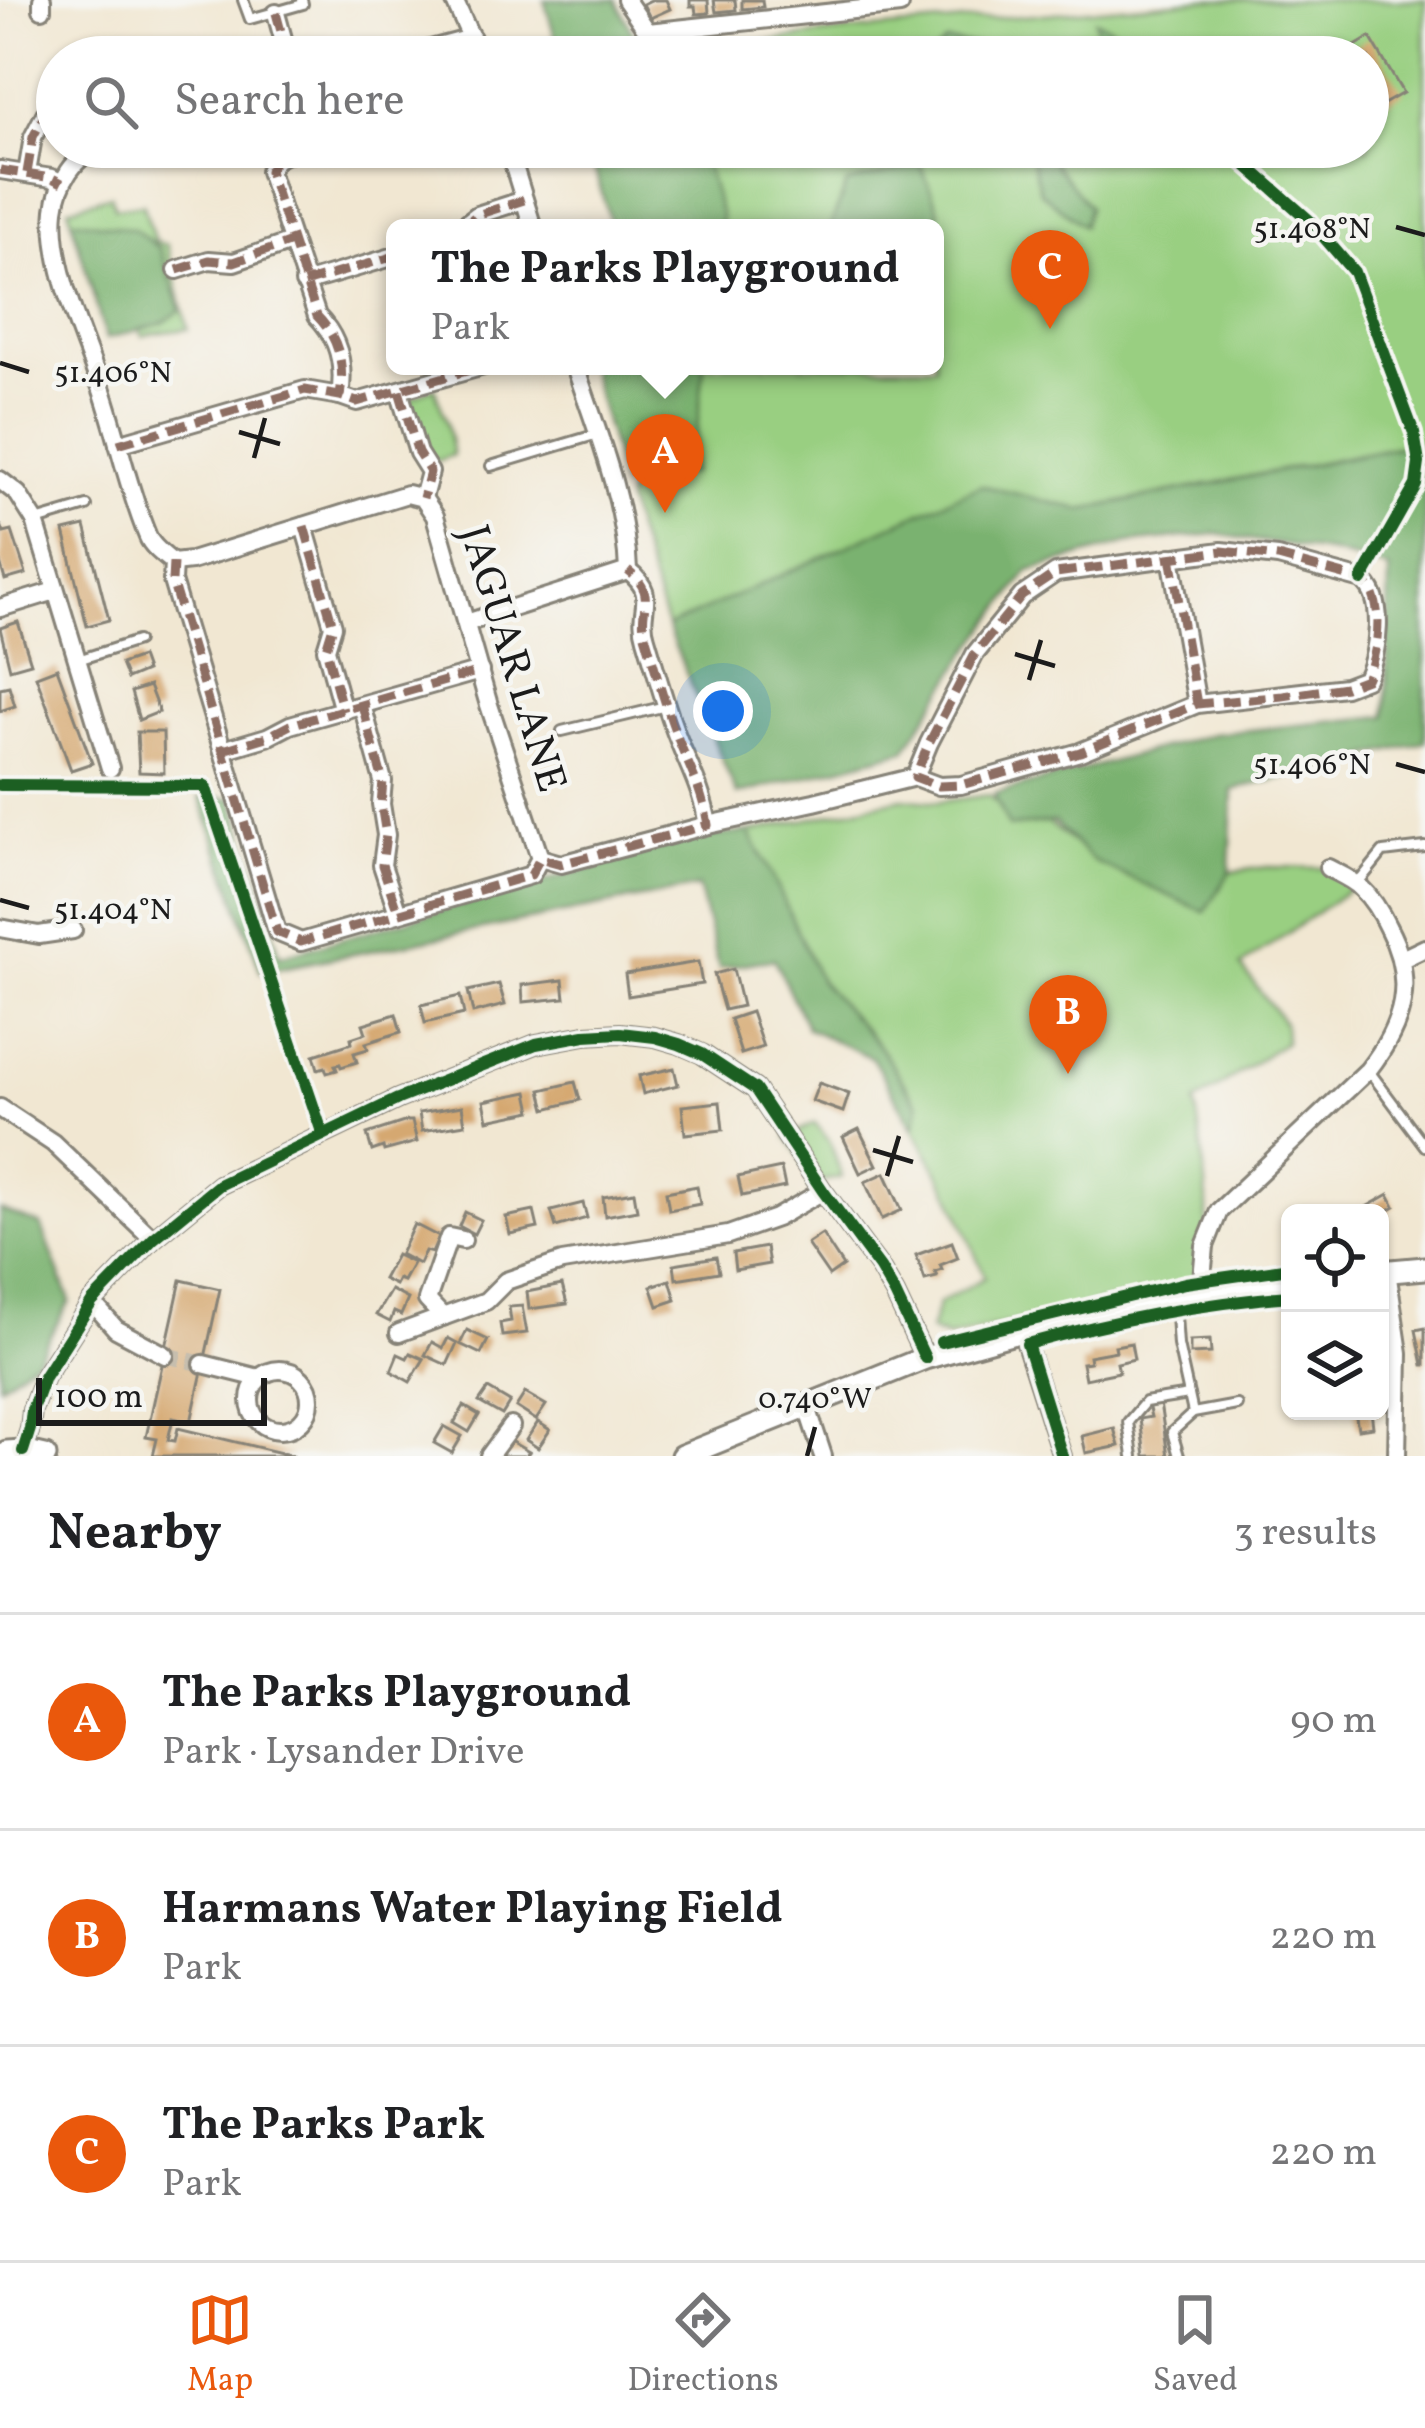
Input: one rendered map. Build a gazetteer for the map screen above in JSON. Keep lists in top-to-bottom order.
{
  "streets": {
    "street": ["JAGUAR LANE"]
  },
  "scale_bar": "100 m",
  "page": {
    "search": "Search here",
    "popup": ["The Parks Playground", "Park"],
    "pins": ["C", "A", "B"],
    "scale": "100 m",
    "heading": ["Nearby", "3 results"],
    "list": [
      {
        "mark": "A",
        "name": "The Parks Playground",
        "note": "Park · Lysander Drive",
        "value": "90 m"
      },
      {
        "mark": "B",
        "name": "Harmans Water Playing Field",
        "note": "Park",
        "value": "220 m"
      },
      {
        "mark": "C",
        "name": "The Parks Park",
        "note": "Park",
        "value": "220 m"
      }
    ],
    "nav": ["Map", "Directions", "Saved"]
  },
  "coordinates": [
    "51.408°N",
    "51.406°N",
    "51.404°N",
    "0.740°W"
  ]
}
